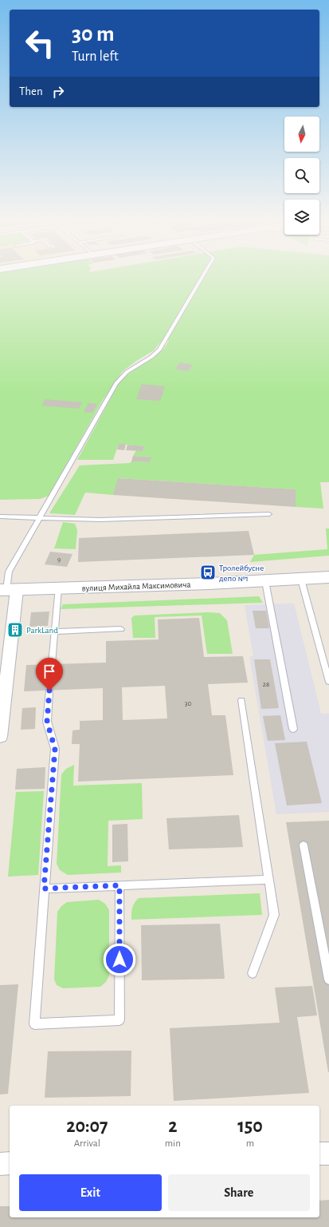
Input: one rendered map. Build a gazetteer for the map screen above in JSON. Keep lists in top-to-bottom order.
{
  "streets": {
    "street": ["вулиця Михайла Максимовича"]
  },
  "places": {
    "bus stop": ["Тролейбусне депо №1"],
    "building": ["ParkLand"]
  },
  "house_numbers": ["9", "28", "30"],
  "north": "bottom",
  "page": {
    "turn": ["30 m", "Turn left"],
    "then": "Then",
    "eta": [
      "20:07",
      "Arrival",
      "2",
      "min",
      "150",
      "m"
    ],
    "buttons": ["Exit", "Share"]
  }
}
